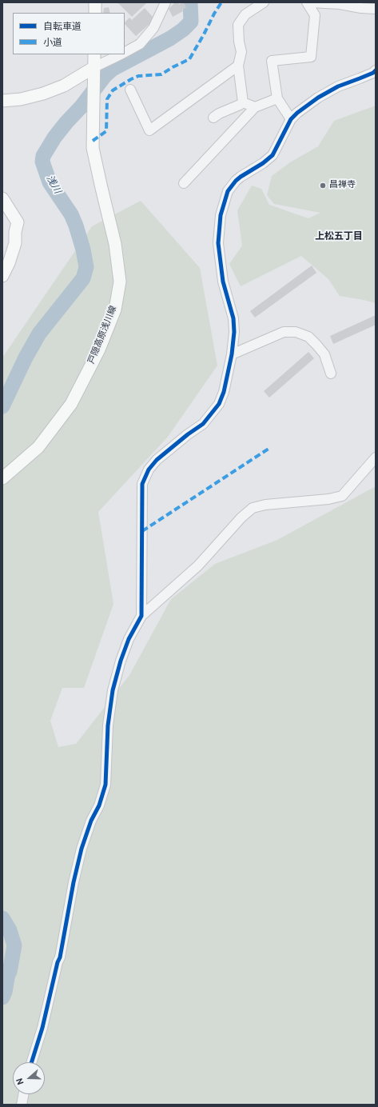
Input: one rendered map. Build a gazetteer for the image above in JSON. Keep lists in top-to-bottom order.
{
  "streets": {
    "main road": ["戸隠高原浅川線"]
  },
  "districts": ["上松五丁目"],
  "water": ["浅川"],
  "places": ["昌禅寺"],
  "legend": ["自転車道", "小道"],
  "north": "left"
}
